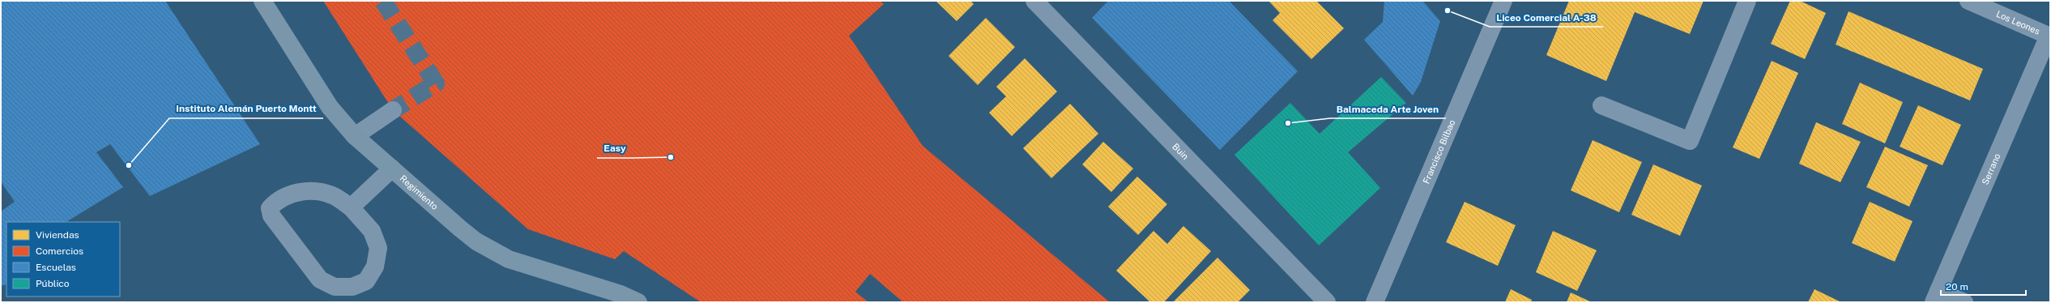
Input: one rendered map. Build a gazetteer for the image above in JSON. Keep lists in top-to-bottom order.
{
  "streets": {
    "main road": ["Regimiento"],
    "street": [
      "Los Leones",
      "Buin",
      "Francisco Bilbao",
      "Serrano"
    ]
  },
  "crossings": [
    ["Los Leones", "Serrano"]
  ],
  "places": [
    "Liceo Comercial A-38",
    "Balmaceda Arte Joven",
    "Easy",
    "Instituto Alemán Puerto Montt"
  ],
  "legend": [
    "Viviendas",
    "Comercios",
    "Escuelas",
    "Público"
  ],
  "scale_bar": "20 m"
}
